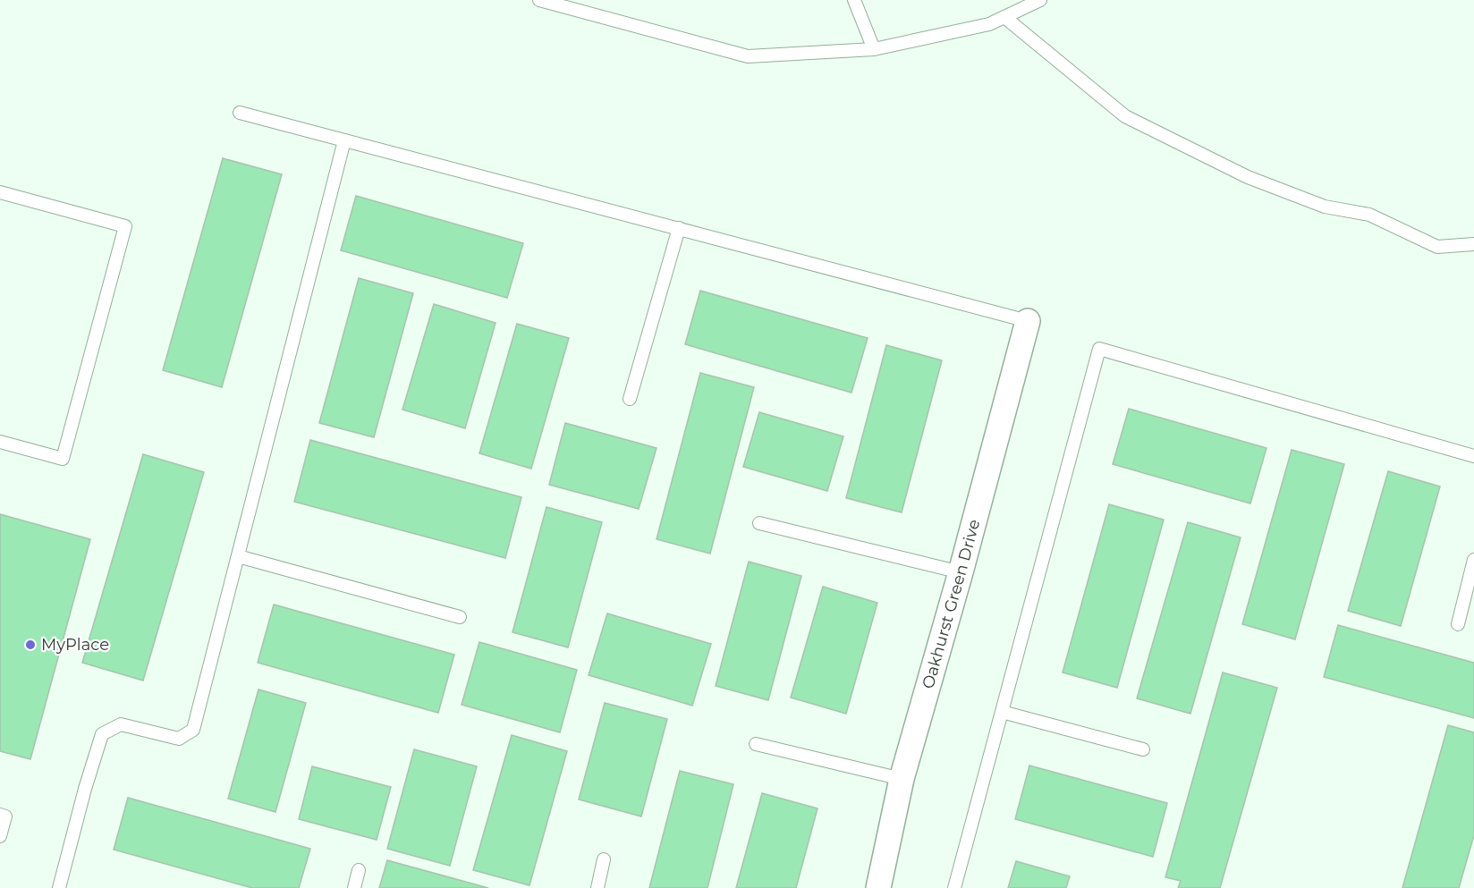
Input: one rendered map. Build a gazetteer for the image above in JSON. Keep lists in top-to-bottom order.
{
  "streets": {
    "street": ["Oakhurst Green Drive"]
  },
  "places": ["MyPlace"]
}
